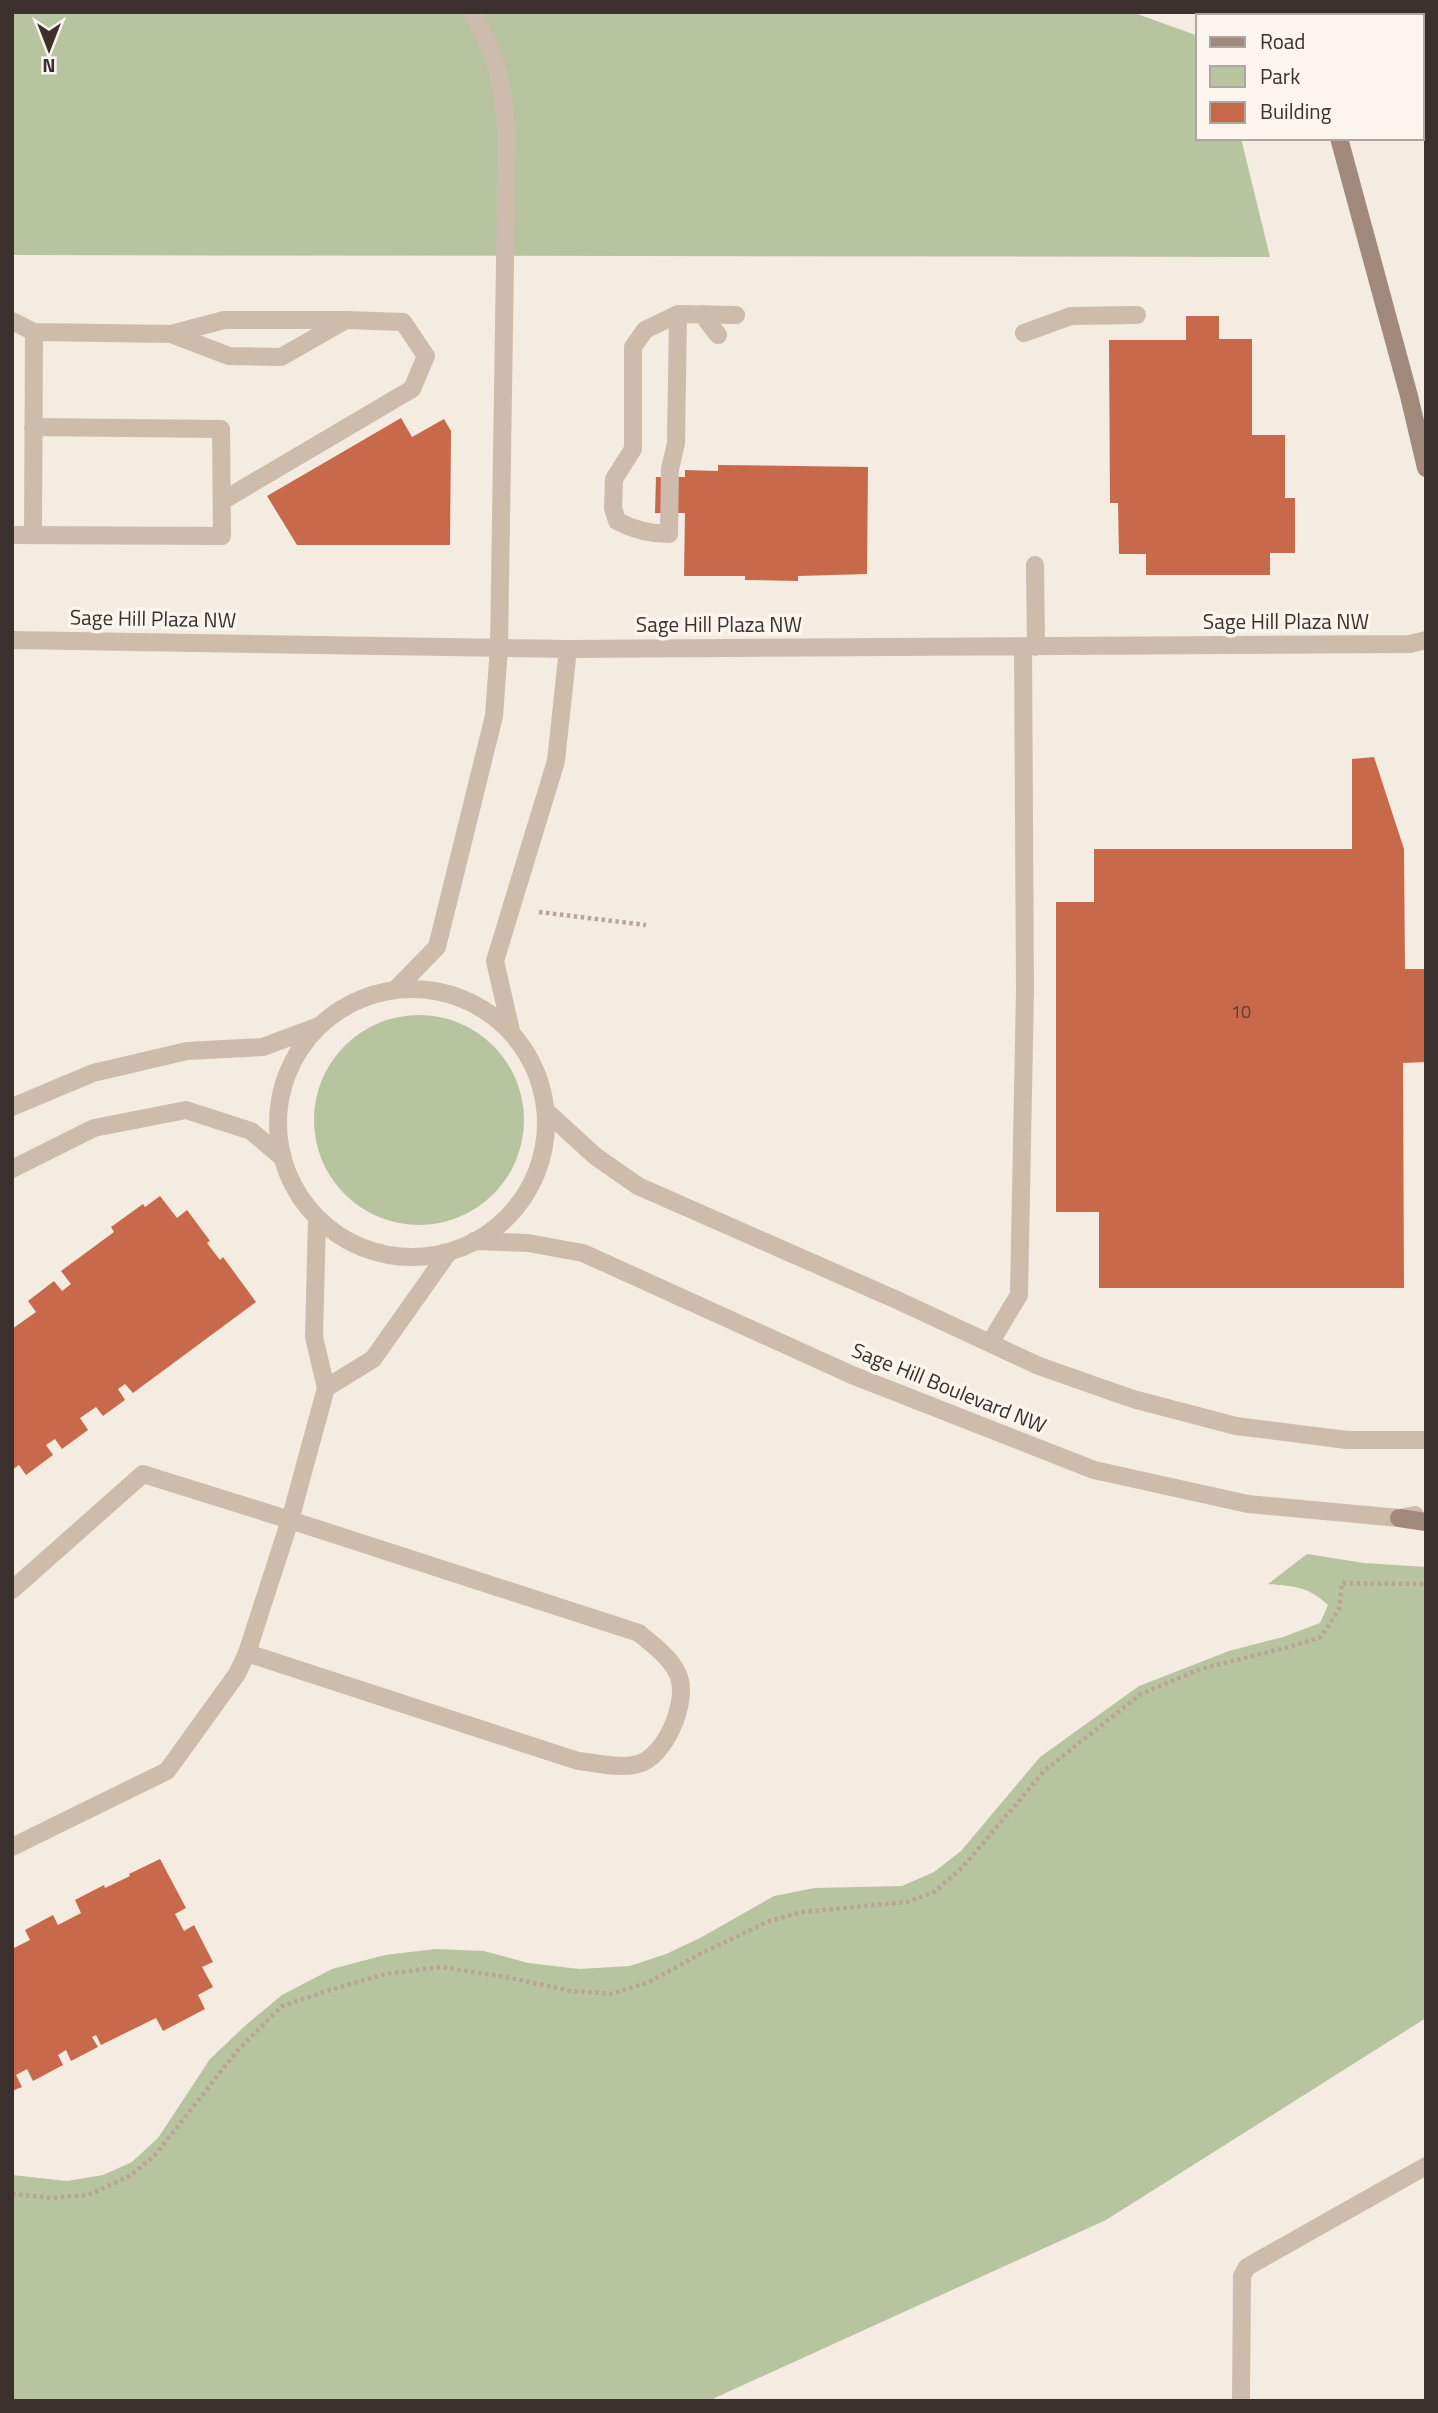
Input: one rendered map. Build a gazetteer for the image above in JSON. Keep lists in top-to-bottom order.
{
  "streets": {
    "street": ["Sage Hill Plaza NW", "Sage Hill Boulevard NW"]
  },
  "house_numbers": ["10"],
  "legend": ["Road", "Park", "Building"],
  "north": "bottom"
}
